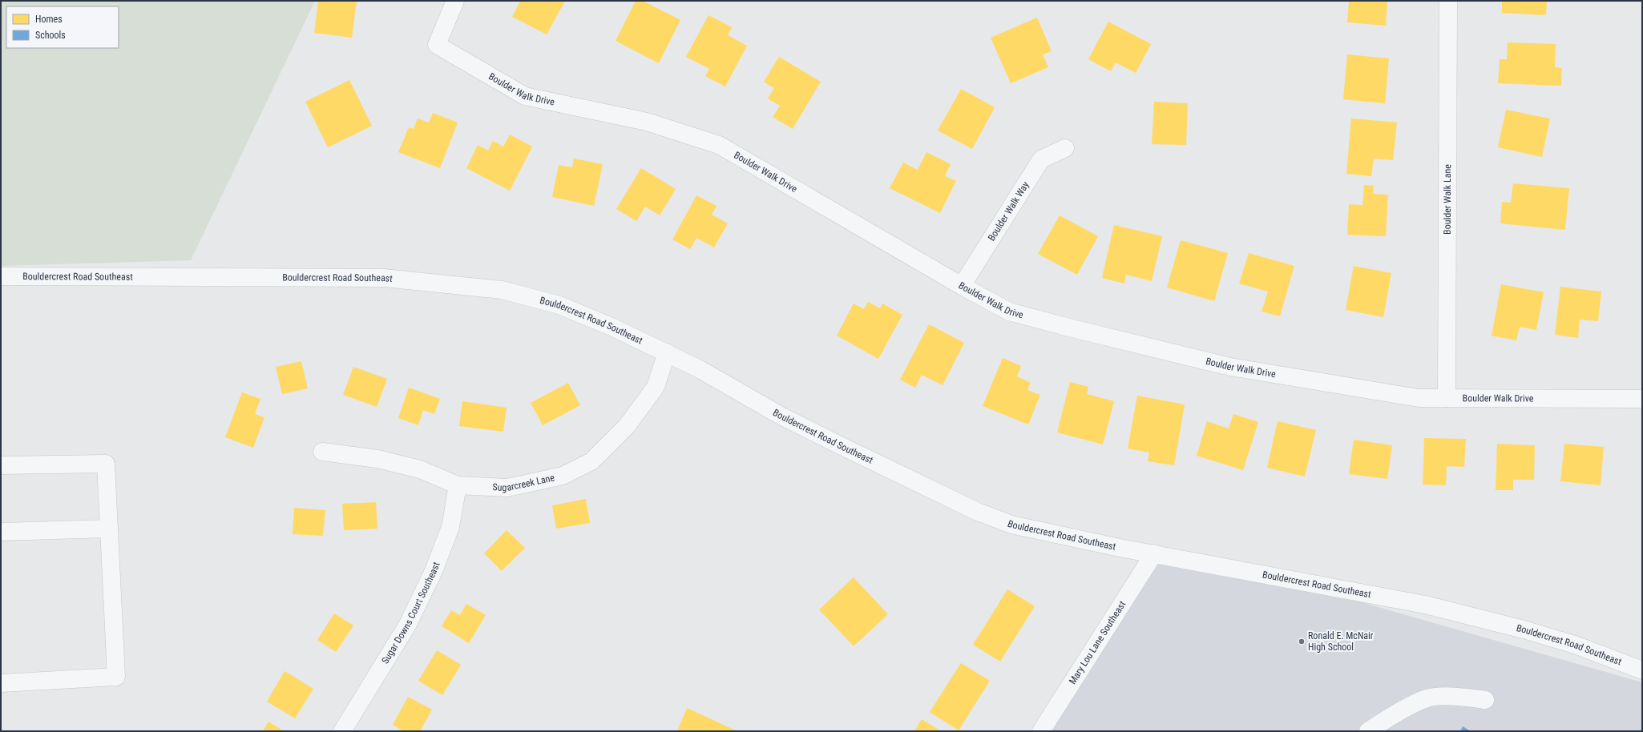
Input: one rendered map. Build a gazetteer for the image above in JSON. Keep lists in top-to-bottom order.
{
  "streets": {
    "street": [
      "Boulder Walk Drive",
      "Boulder Walk Lane",
      "Boulder Walk Way",
      "Bouldercrest Road Southeast",
      "Sugarcreek Lane",
      "Sugar Downs Court Southeast",
      "Mary Lou Lane Southeast"
    ]
  },
  "crossings": [
    ["Boulder Walk Drive", "Boulder Walk Lane"],
    ["Boulder Walk Drive", "Boulder Walk Way"],
    ["Bouldercrest Road Southeast", "Sugarcreek Lane"],
    ["Bouldercrest Road Southeast", "Mary Lou Lane Southeast"],
    ["Sugarcreek Lane", "Sugar Downs Court Southeast"]
  ],
  "places": ["Ronald E. McNair High School"],
  "legend": ["Homes", "Schools"]
}
